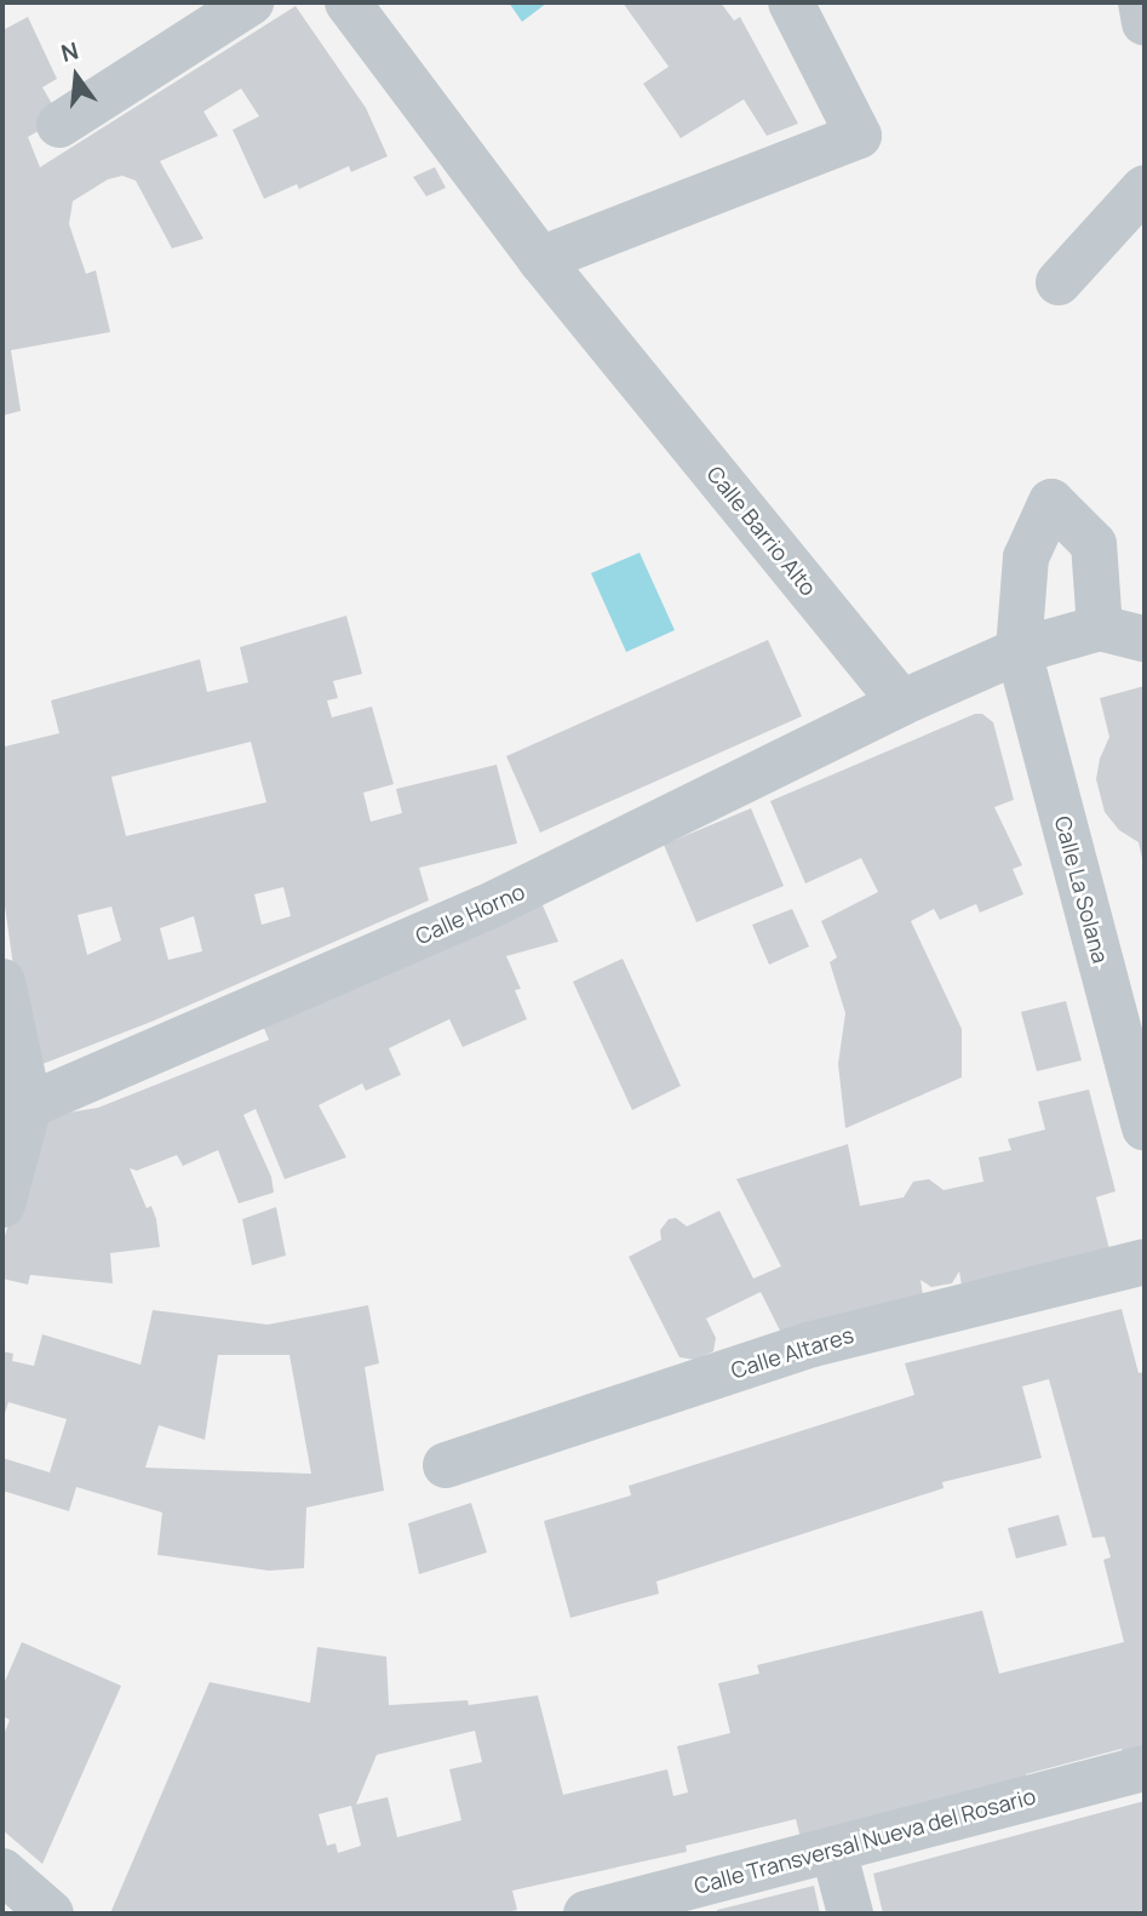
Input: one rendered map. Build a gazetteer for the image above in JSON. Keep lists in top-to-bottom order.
{
  "streets": {
    "street": [
      "Calle Barrio Alto",
      "Calle La Solana",
      "Calle Horno",
      "Calle Altares",
      "Calle Transversal Nueva del Rosario"
    ]
  },
  "crossings": [
    ["Calle Barrio Alto", "Calle Horno"]
  ],
  "north": "top"
}
